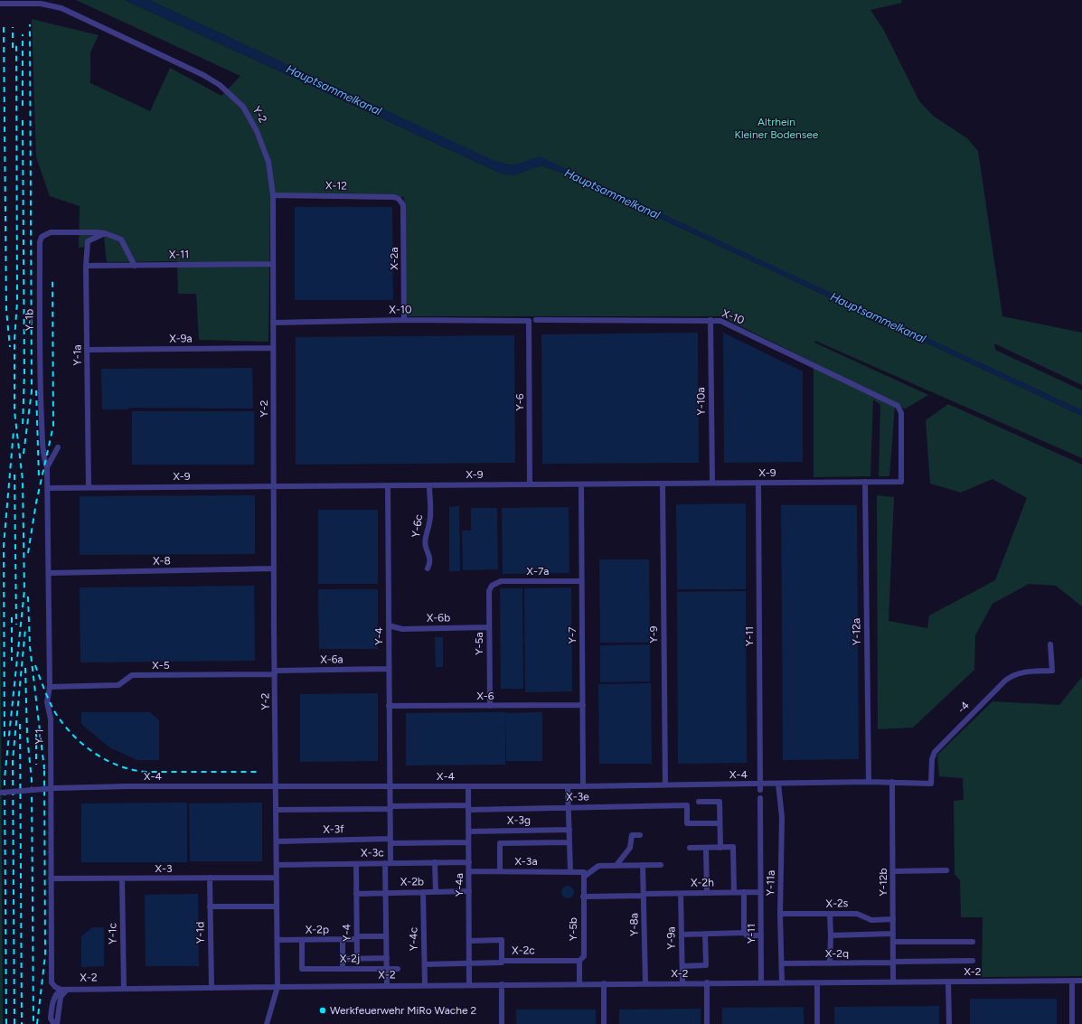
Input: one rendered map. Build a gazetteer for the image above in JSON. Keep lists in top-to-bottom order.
{
  "streets": {
    "street": [
      "Y-2",
      "X-12",
      "X-11",
      "X-2a",
      "X-10",
      "Y-1b",
      "X-9a",
      "Y-1a",
      "Y-10a",
      "Y-6",
      "X-9",
      "Y-6c",
      "X-8",
      "X-7a",
      "X-6b",
      "Y-12a",
      "Y-9",
      "Y-7",
      "Y-4",
      "Y-11",
      "Y-5a",
      "X-6a",
      "X-5",
      "X-6",
      "-4",
      "Y-1",
      "X-4",
      "X-3e",
      "X-3g",
      "X-3f",
      "X-3c",
      "X-3a",
      "X-3",
      "X-2b",
      "Y-12b",
      "X-2h",
      "Y-11a",
      "Y-4a",
      "X-2s",
      "Y-8a",
      "Y-5b",
      "X-2p",
      "Y-1d",
      "Y-1c",
      "Y-9a",
      "Y-4c",
      "X-2c",
      "X-2q",
      "X-2j",
      "X-2"
    ]
  },
  "crossings": [
    ["Y-2", "X-12"],
    ["Y-2", "X-11"],
    ["Y-2", "X-10"],
    ["Y-2", "X-9a"],
    ["Y-2", "X-9"],
    ["Y-2", "X-8"],
    ["Y-2", "X-6a"],
    ["Y-2", "X-5"],
    ["Y-2", "X-4"],
    ["Y-2", "X-3e"],
    ["Y-2", "X-3f"],
    ["Y-2", "X-3c"],
    ["Y-2", "X-3"],
    ["Y-2", "X-2p"],
    ["Y-2", "X-2"],
    ["X-12", "X-2a"],
    ["X-11", "Y-1b"],
    ["X-11", "Y-1a"],
    ["X-2a", "X-10"],
    ["X-10", "Y-10a"],
    ["X-10", "Y-6"],
    ["X-10", "X-9"],
    ["Y-1b", "Y-1a"],
    ["Y-1b", "X-9"],
    ["Y-1b", "Y-1"],
    ["X-9a", "Y-1a"],
    ["Y-1a", "X-9"],
    ["Y-10a", "X-9"],
    ["Y-6", "X-9"],
    ["X-9", "Y-6c"],
    ["X-9", "Y-12a"],
    ["X-9", "Y-9"],
    ["X-9", "Y-7"],
    ["X-9", "Y-4"],
    ["X-9", "Y-11"],
    ["X-9", "Y-1"],
    ["X-8", "Y-1"],
    ["X-7a", "Y-7"],
    ["X-7a", "Y-5a"],
    ["X-6b", "Y-4"],
    ["X-6b", "Y-5a"],
    ["Y-12a", "X-4"],
    ["Y-9", "X-4"],
    ["Y-7", "X-6"],
    ["Y-7", "X-4"],
    ["Y-4", "X-6a"],
    ["Y-4", "X-6"],
    ["Y-4", "X-4"],
    ["Y-4", "X-3c"],
    ["Y-4", "X-2b"],
    ["Y-4", "X-2p"],
    ["Y-11", "X-4"],
    ["Y-11", "X-2h"],
    ["Y-11", "X-2"],
    ["Y-5a", "X-6"],
    ["X-6a", "X-5"],
    ["X-5", "Y-1"],
    ["-4", "X-4"],
    ["-4", "Y-12b"],
    ["Y-1", "X-3"],
    ["Y-1", "X-2"],
    ["X-4", "Y-12b"],
    ["X-4", "Y-11a"],
    ["X-4", "Y-4a"],
    ["X-3e", "Y-4a"],
    ["X-3g", "Y-4a"],
    ["X-3f", "Y-4a"],
    ["X-3c", "Y-4a"],
    ["X-3a", "Y-4a"],
    ["X-3a", "Y-5b"],
    ["X-3", "Y-1d"],
    ["X-3", "Y-1c"],
    ["X-2b", "Y-4a"],
    ["X-2b", "Y-4c"],
    ["Y-12b", "X-2s"],
    ["Y-12b", "X-2q"],
    ["Y-12b", "X-2"],
    ["X-2h", "Y-8a"],
    ["X-2h", "Y-5b"],
    ["X-2h", "Y-9a"],
    ["Y-11a", "X-2s"],
    ["Y-11a", "X-2q"],
    ["Y-11a", "X-2"],
    ["Y-4a", "X-2c"],
    ["Y-4a", "X-2"],
    ["Y-8a", "X-2"],
    ["Y-5b", "X-2c"],
    ["Y-5b", "X-2"],
    ["X-2p", "X-2j"],
    ["Y-1d", "X-2"],
    ["Y-1c", "X-2"],
    ["Y-9a", "X-2"],
    ["Y-4c", "X-2"]
  ],
  "water": ["Hauptsammelkanal"],
  "parks": ["Altrhein Kleiner Bodensee"],
  "places": ["Werkfeuerwehr MiRo Wache 2"]
}
